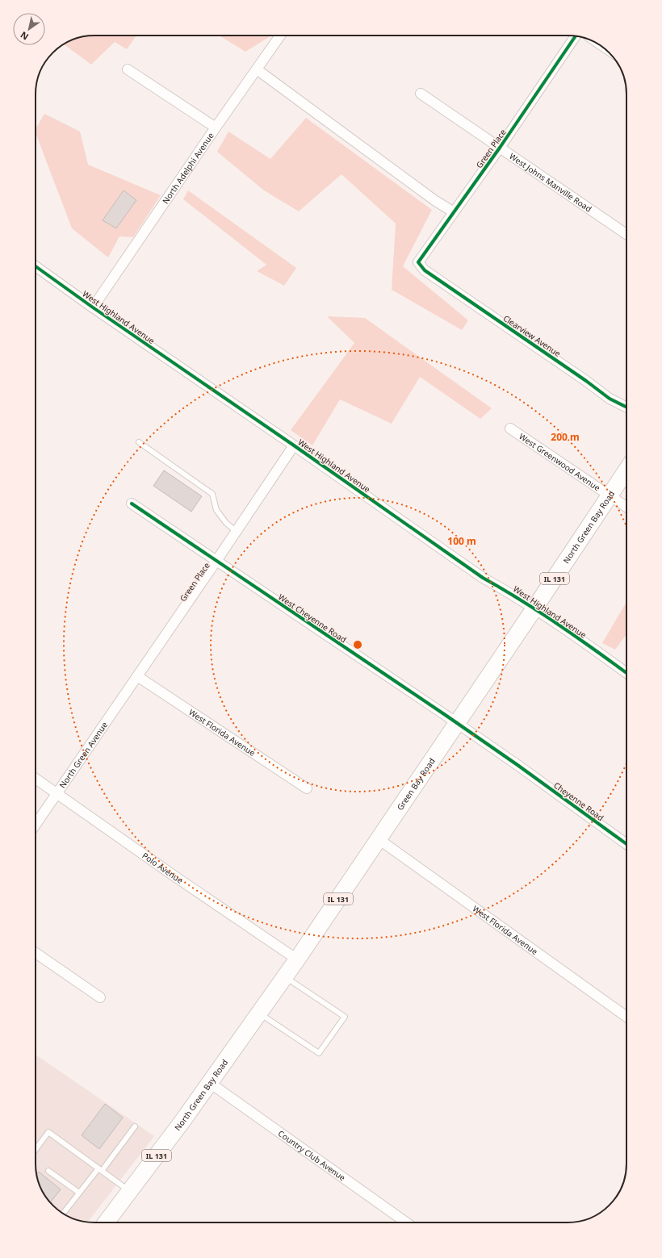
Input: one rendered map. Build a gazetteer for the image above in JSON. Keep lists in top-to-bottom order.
{
  "streets": {
    "main road": ["North Green Bay Road", "IL 131", "Green Bay Road"],
    "street": [
      "Green Place",
      "North Adelphi Avenue",
      "West Johns Manville Road",
      "West Highland Avenue",
      "Clearview Avenue",
      "West Greenwood Avenue",
      "West Cheyenne Road",
      "West Florida Avenue",
      "North Green Avenue",
      "Cheyenne Road",
      "Polo Avenue",
      "Country Club Avenue"
    ]
  },
  "crossings": [
    ["Green Place", "West Johns Manville Road"],
    ["Green Place", "West Highland Avenue"],
    ["Green Place", "Clearview Avenue"],
    ["Green Place", "West Cheyenne Road"],
    ["Green Place", "West Florida Avenue"],
    ["Green Place", "North Green Avenue"],
    ["North Adelphi Avenue", "West Highland Avenue"],
    ["West Highland Avenue", "North Green Bay Road"],
    ["West Highland Avenue", "Green Bay Road"],
    ["West Greenwood Avenue", "North Green Bay Road"],
    ["North Green Bay Road", "Green Bay Road"],
    ["North Green Bay Road", "Polo Avenue"],
    ["North Green Bay Road", "Country Club Avenue"],
    ["West Cheyenne Road", "Green Bay Road"],
    ["West Cheyenne Road", "Cheyenne Road"],
    ["West Florida Avenue", "North Green Avenue"],
    ["West Florida Avenue", "Green Bay Road"],
    ["North Green Avenue", "Polo Avenue"],
    ["Green Bay Road", "Polo Avenue"]
  ],
  "north": "bottom left",
  "rings": ["200 m", "100 m"]
}
